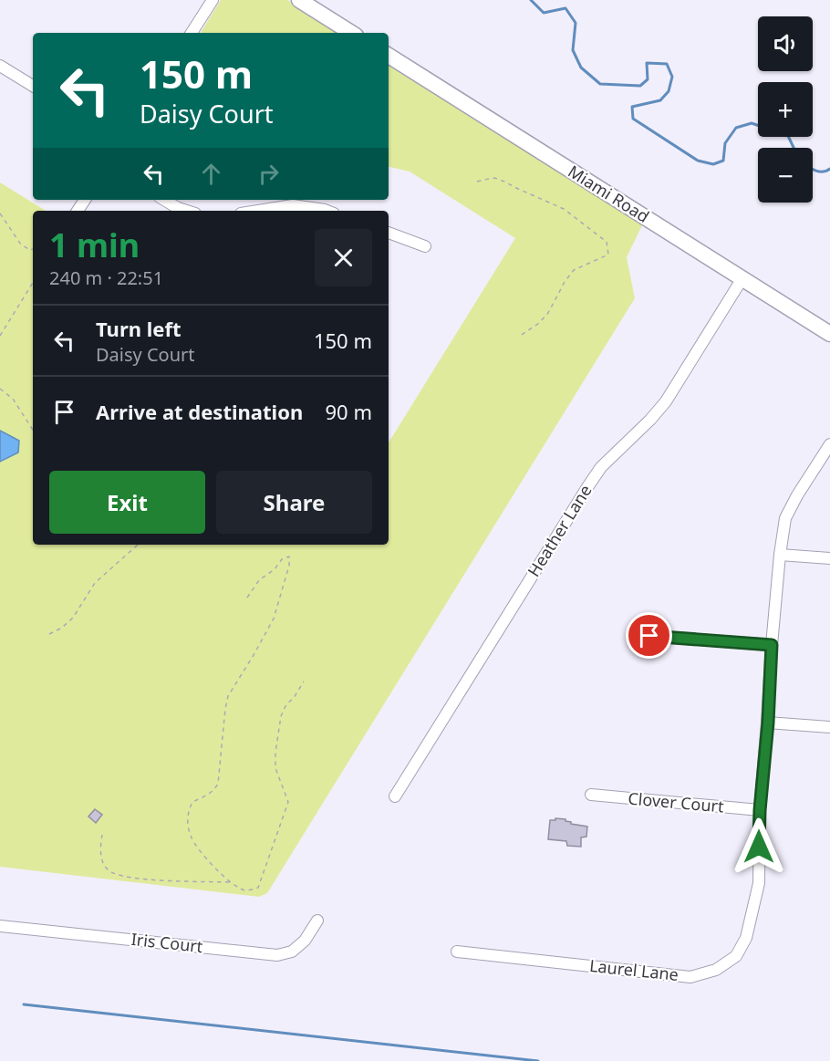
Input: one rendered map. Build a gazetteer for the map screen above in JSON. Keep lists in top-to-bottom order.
{
  "streets": {
    "street": [
      "Miami Road",
      "Heather Lane",
      "Clover Court",
      "Iris Court",
      "Laurel Lane"
    ]
  },
  "crossings": [
    ["Miami Road", "Heather Lane"],
    ["Clover Court", "Laurel Lane"]
  ],
  "page": {
    "map_buttons": ["+", "−"],
    "turn": ["150 m", "Daisy Court"],
    "heading": ["1 min", "240 m · 22:51"],
    "list": [
      {
        "name": "Turn left",
        "note": "Daisy Court",
        "value": "150 m"
      },
      {
        "name": "Arrive at destination",
        "value": "90 m"
      }
    ],
    "buttons": ["Exit", "Share"]
  }
}
